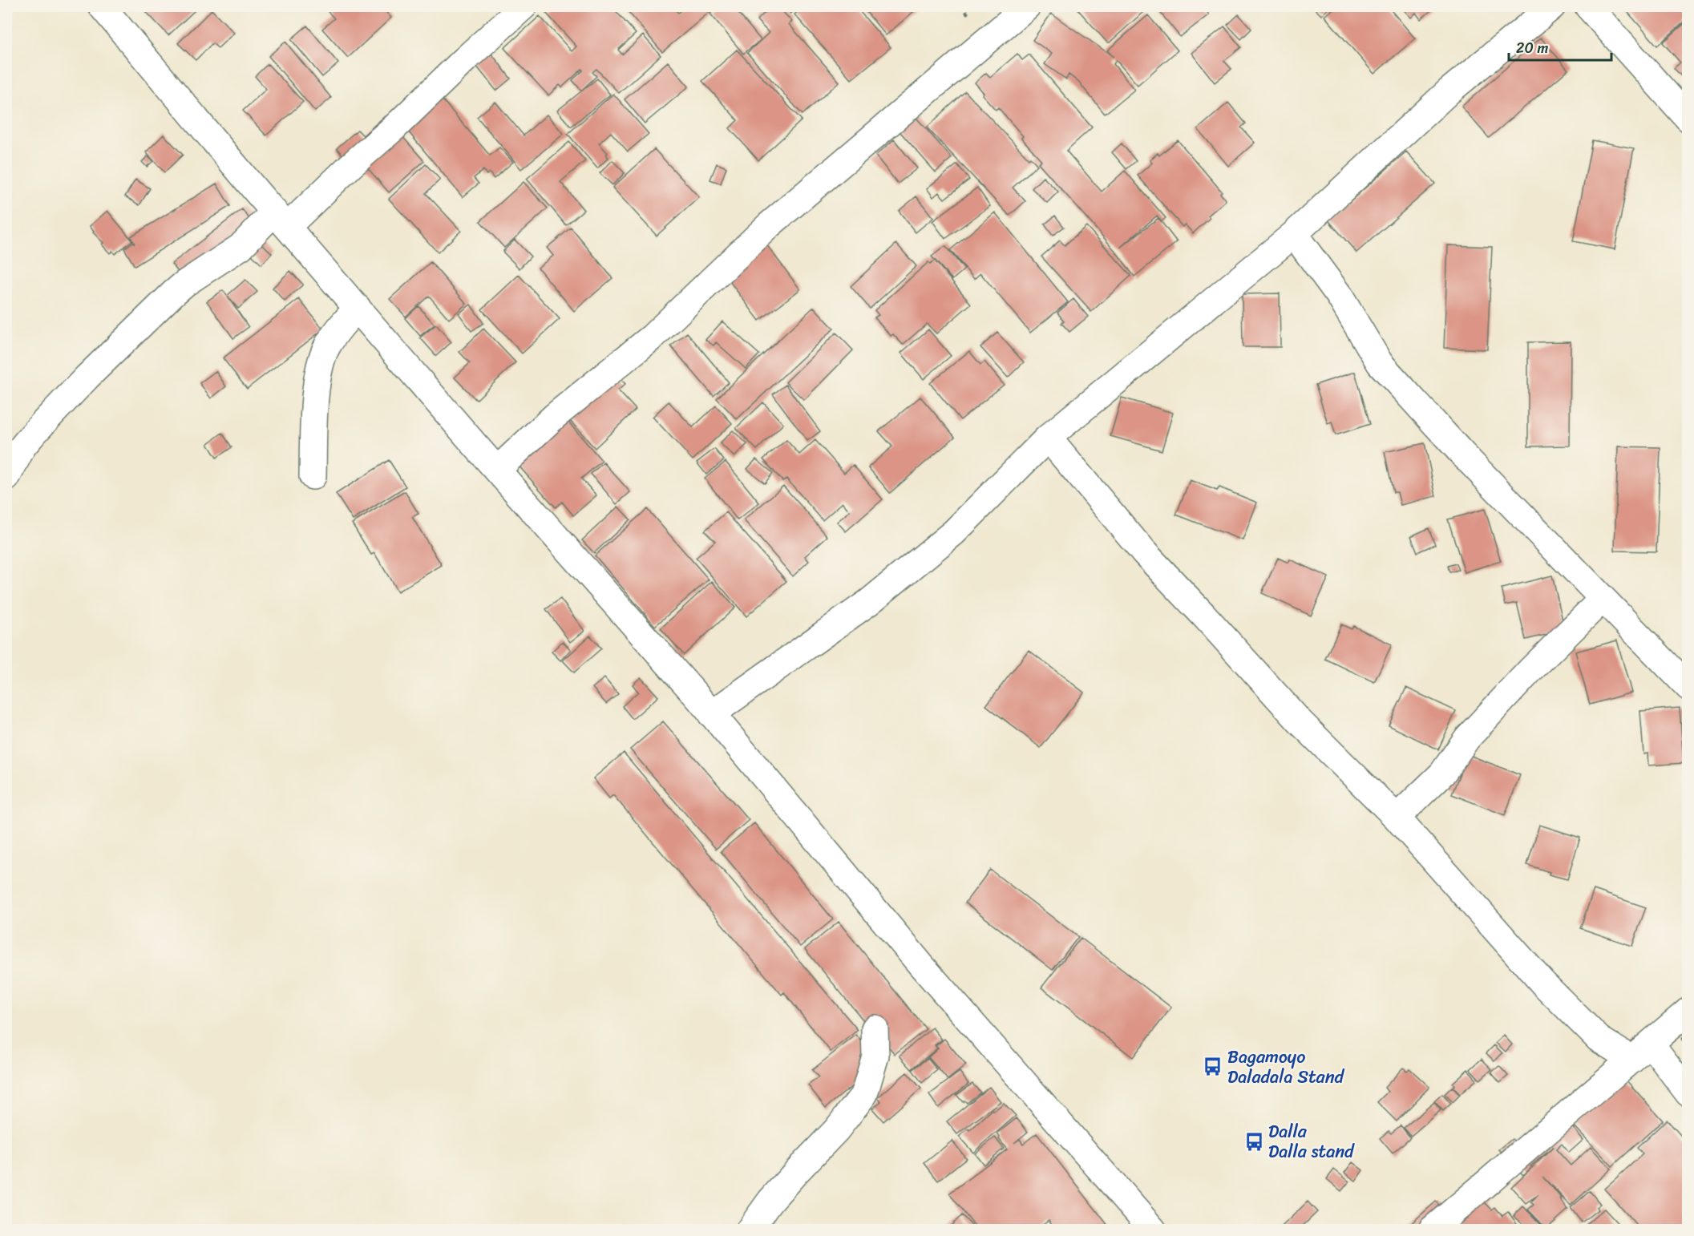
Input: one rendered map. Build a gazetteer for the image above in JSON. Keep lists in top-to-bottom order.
{
  "places": {
    "bus stop": ["Bagamoyo Daladala Stand", "Dalla Dalla stand"]
  },
  "scale_bar": "20 m"
}
